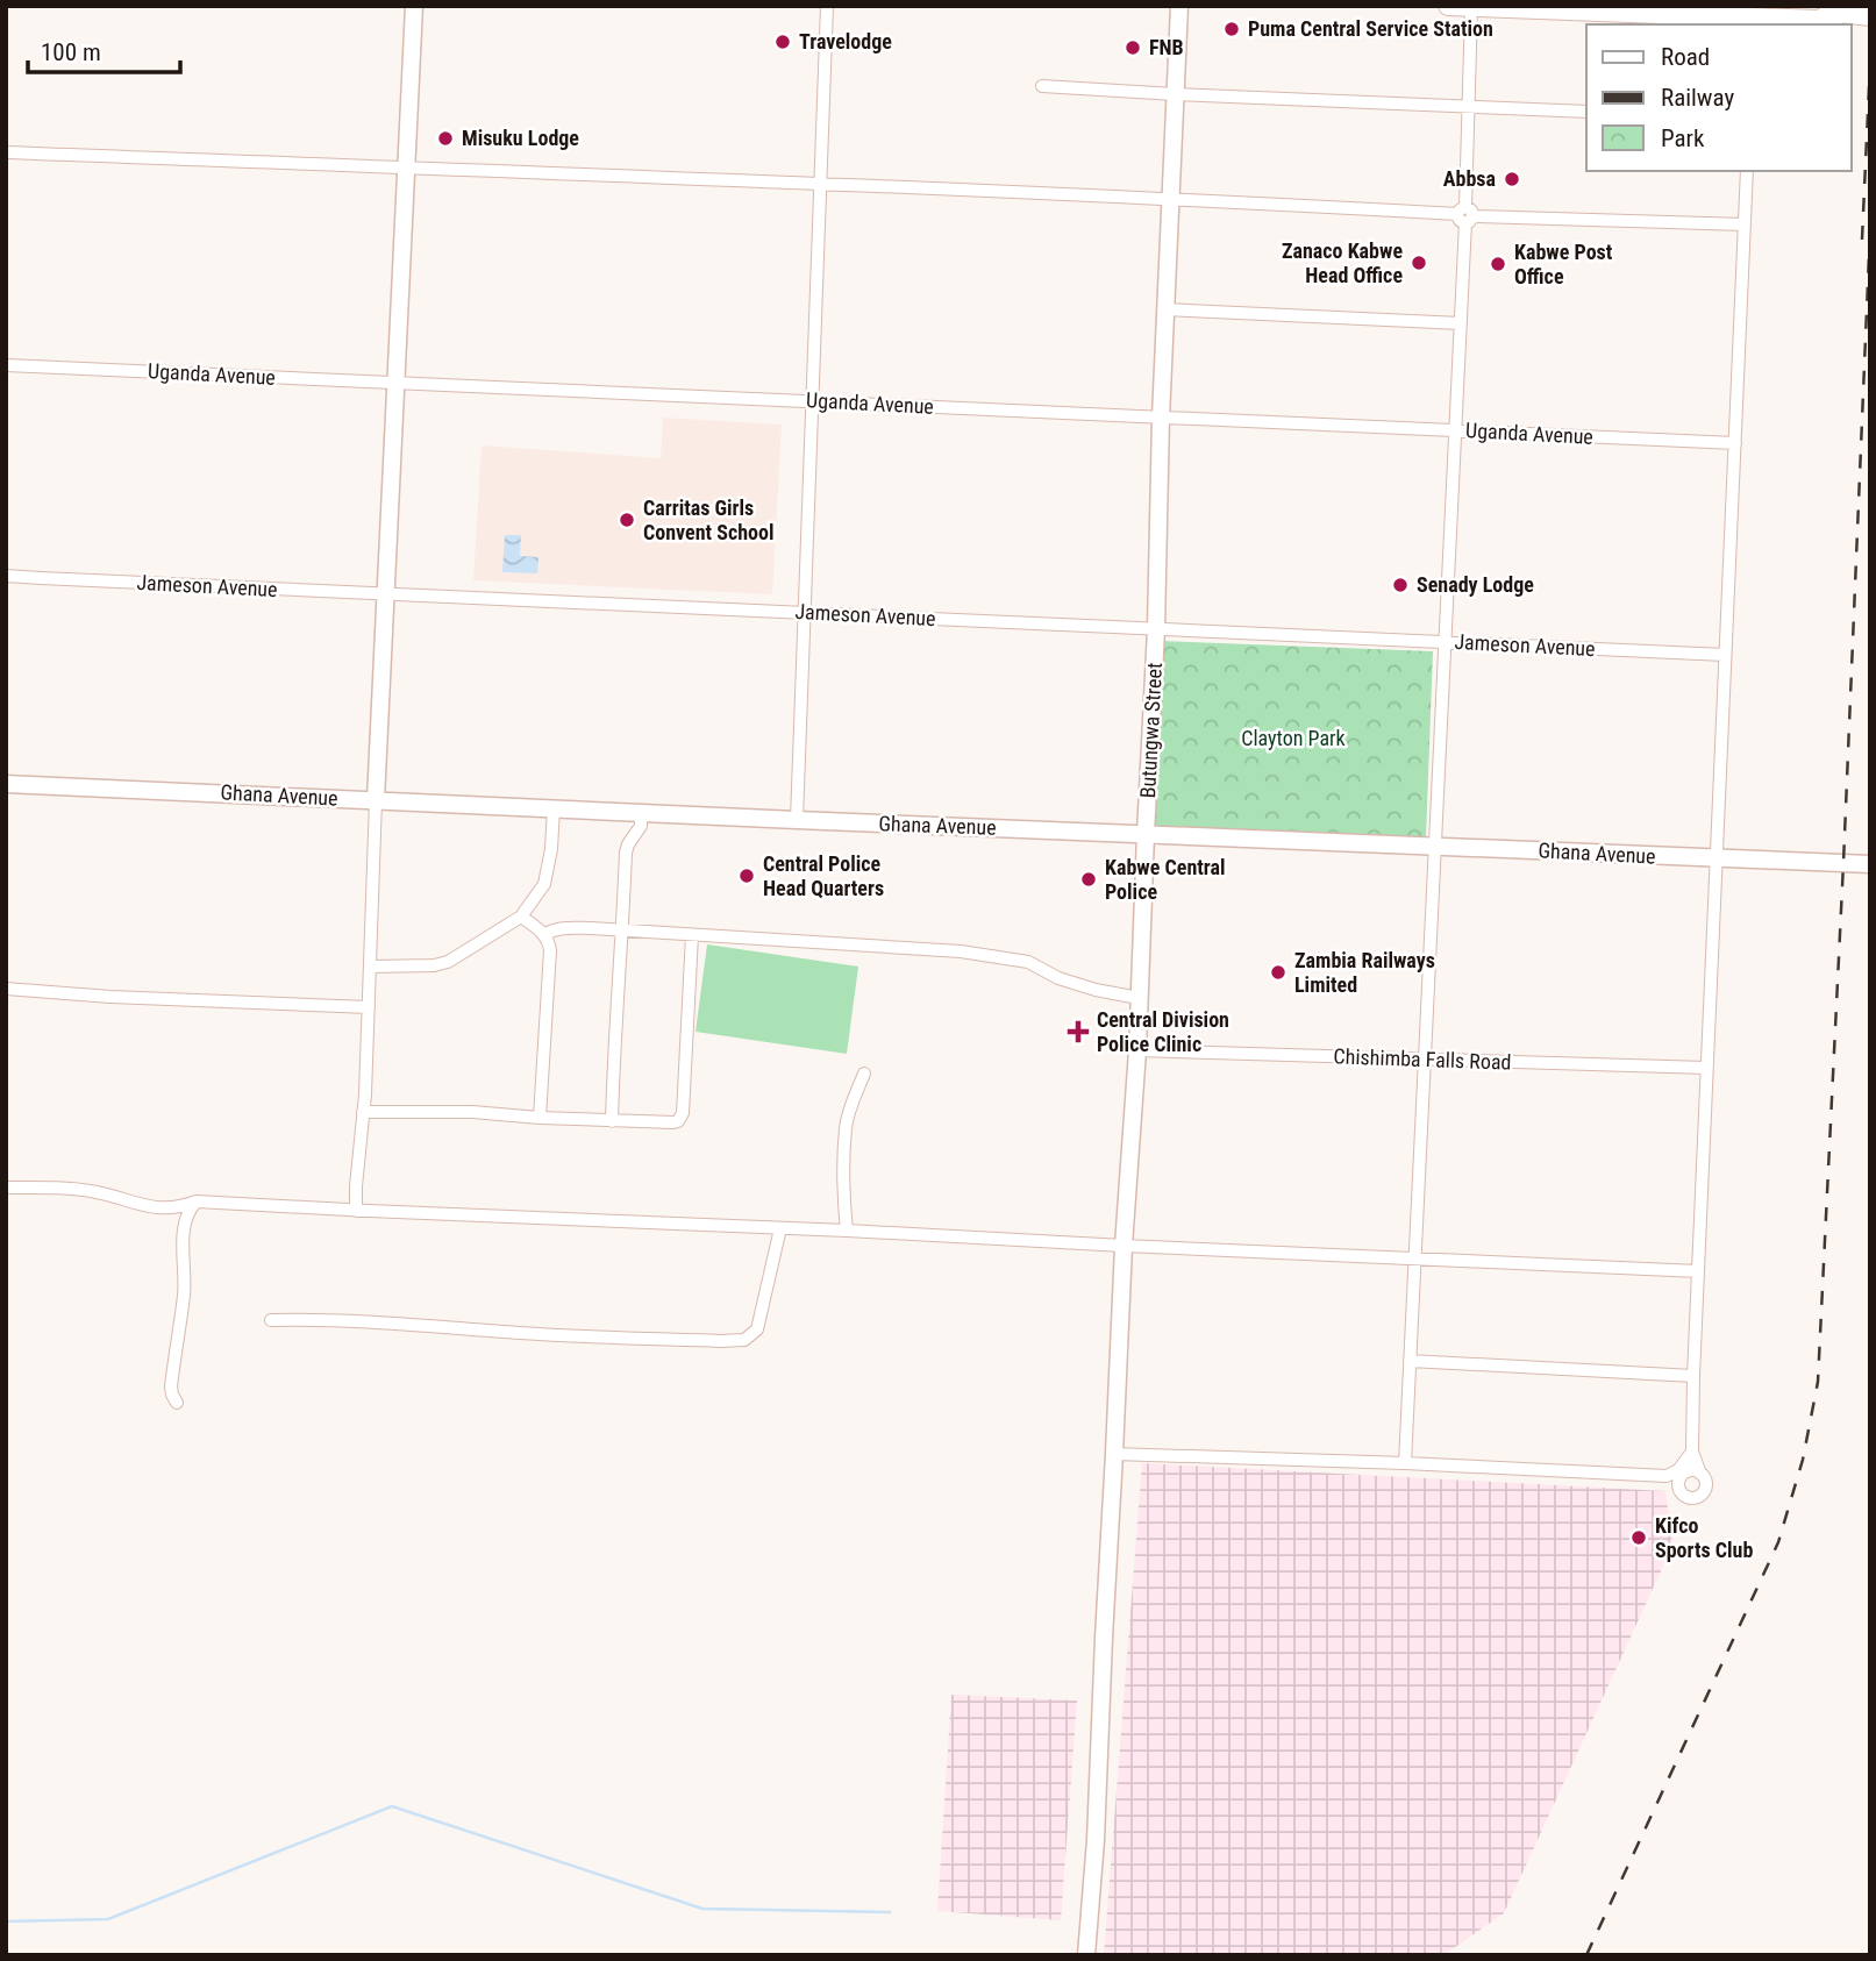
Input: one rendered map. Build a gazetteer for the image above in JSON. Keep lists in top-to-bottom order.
{
  "streets": {
    "main road": ["Butungwa Street", "Ghana Avenue"],
    "street": ["Uganda Avenue", "Jameson Avenue", "Chishimba Falls Road"]
  },
  "crossings": [
    ["Uganda Avenue", "Butungwa Street"],
    ["Jameson Avenue", "Butungwa Street"],
    ["Butungwa Street", "Ghana Avenue"],
    ["Butungwa Street", "Chishimba Falls Road"]
  ],
  "parks": ["Clayton Park"],
  "places": {
    "other": [
      "Puma Central Service Station",
      "Travelodge",
      "FNB",
      "Misuku Lodge",
      "Abbsa",
      "Zanaco Kabwe Head Office",
      "Kabwe Post Office",
      "Carritas Girls Convent School",
      "Senady Lodge",
      "Central Police Head Quarters",
      "Kabwe Central Police",
      "Zambia Railways Limited",
      "Kifco Sports Club"
    ],
    "health": ["Central Division Police Clinic"]
  },
  "legend": ["Road", "Railway", "Park"],
  "scale_bar": "100 m"
}
